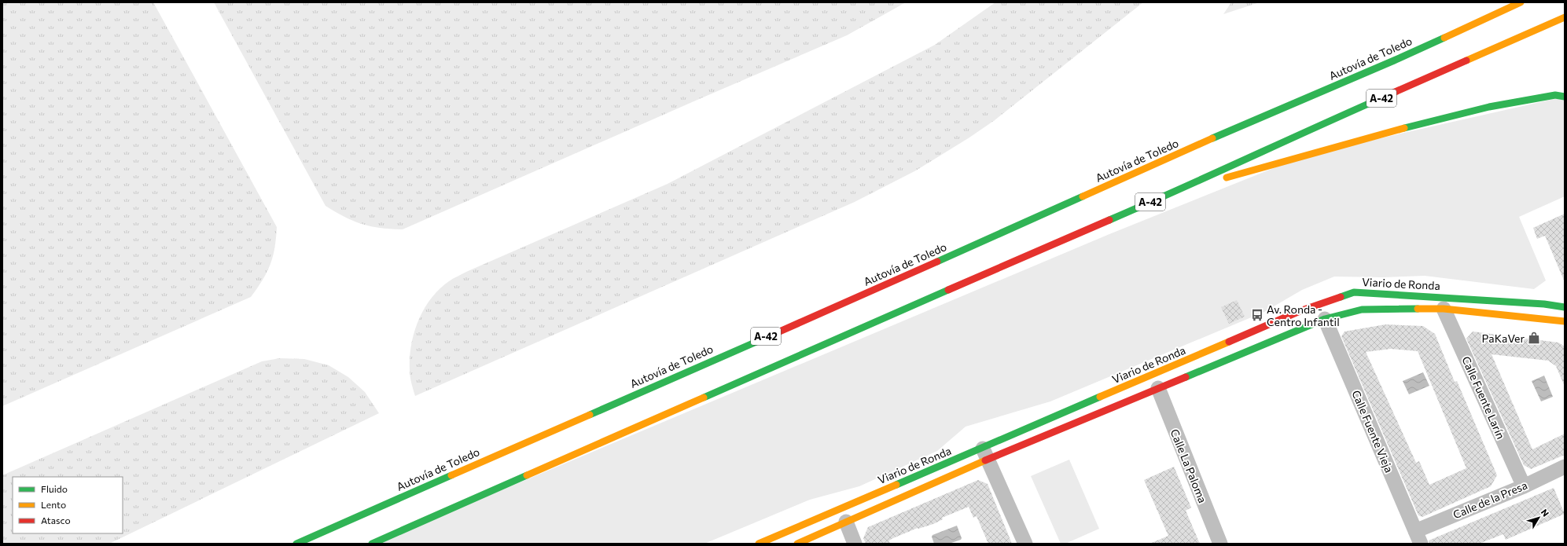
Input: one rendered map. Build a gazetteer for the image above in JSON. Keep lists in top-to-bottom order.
{
  "streets": {
    "main road": ["Autovía de Toledo", "A-42", "Viario de Ronda"],
    "street": [
      "Calle Fuente Larín",
      "Calle Fuente Vieja",
      "Calle La Paloma",
      "Calle de la Presa"
    ]
  },
  "crossings": [
    ["Viario de Ronda", "Calle Fuente Larín"],
    ["Viario de Ronda", "Calle Fuente Vieja"],
    ["Viario de Ronda", "Calle La Paloma"],
    ["Calle Fuente Larín", "Calle de la Presa"],
    ["Calle Fuente Vieja", "Calle de la Presa"]
  ],
  "places": {
    "bus stop": ["Av. Ronda - Centro Infantil"],
    "shop": ["PaKaVer"]
  },
  "legend": ["Fluido", "Lento", "Atasco"],
  "north": "top right"
}
